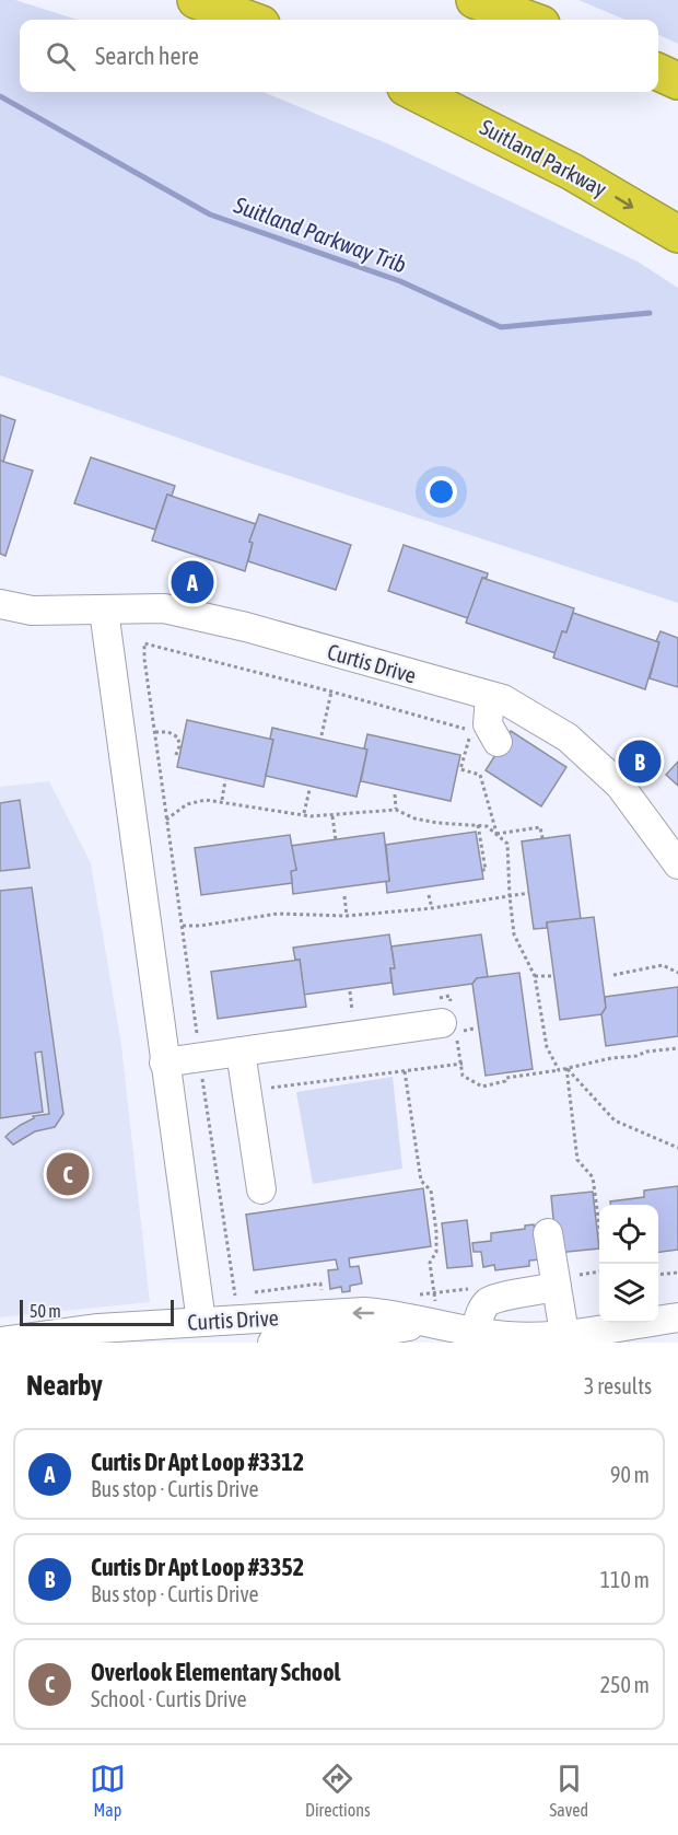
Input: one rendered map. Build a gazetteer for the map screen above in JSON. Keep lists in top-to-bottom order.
{
  "streets": {
    "highway": ["Suitland Parkway"],
    "street": ["Curtis Drive"]
  },
  "one_way": ["Suitland Parkway"],
  "water": ["Suitland Parkway Trib"],
  "scale_bar": "50 m",
  "page": {
    "search": "Search here",
    "pins": ["A", "B", "C"],
    "scale": "50 m",
    "heading": ["Nearby", "3 results"],
    "list": [
      {
        "mark": "A",
        "name": "Curtis Dr Apt Loop #3312",
        "note": "Bus stop · Curtis Drive",
        "value": "90 m"
      },
      {
        "mark": "B",
        "name": "Curtis Dr Apt Loop #3352",
        "note": "Bus stop · Curtis Drive",
        "value": "110 m"
      },
      {
        "mark": "C",
        "name": "Overlook Elementary School",
        "note": "School · Curtis Drive",
        "value": "250 m"
      }
    ],
    "nav": ["Map", "Directions", "Saved"]
  }
}
